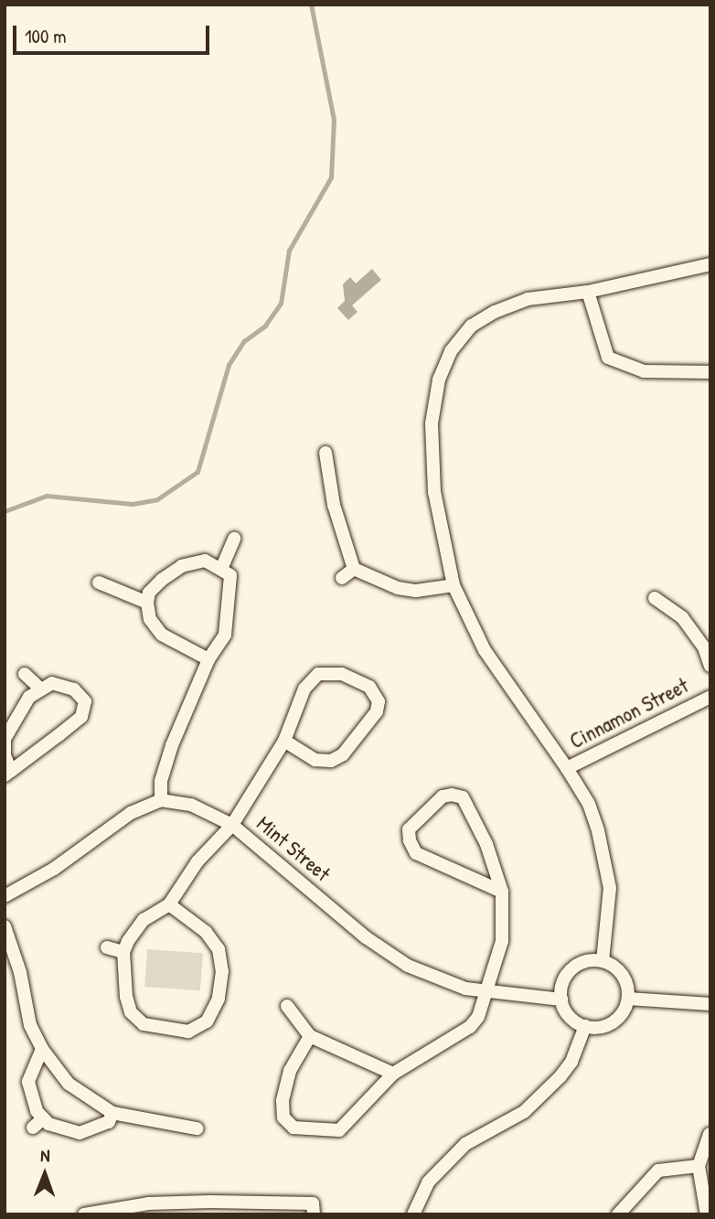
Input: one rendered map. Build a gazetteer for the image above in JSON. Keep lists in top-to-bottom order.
{
  "streets": {
    "street": ["Cinnamon Street", "Mint Street"]
  },
  "scale_bar": "100 m",
  "north": "top"
}
